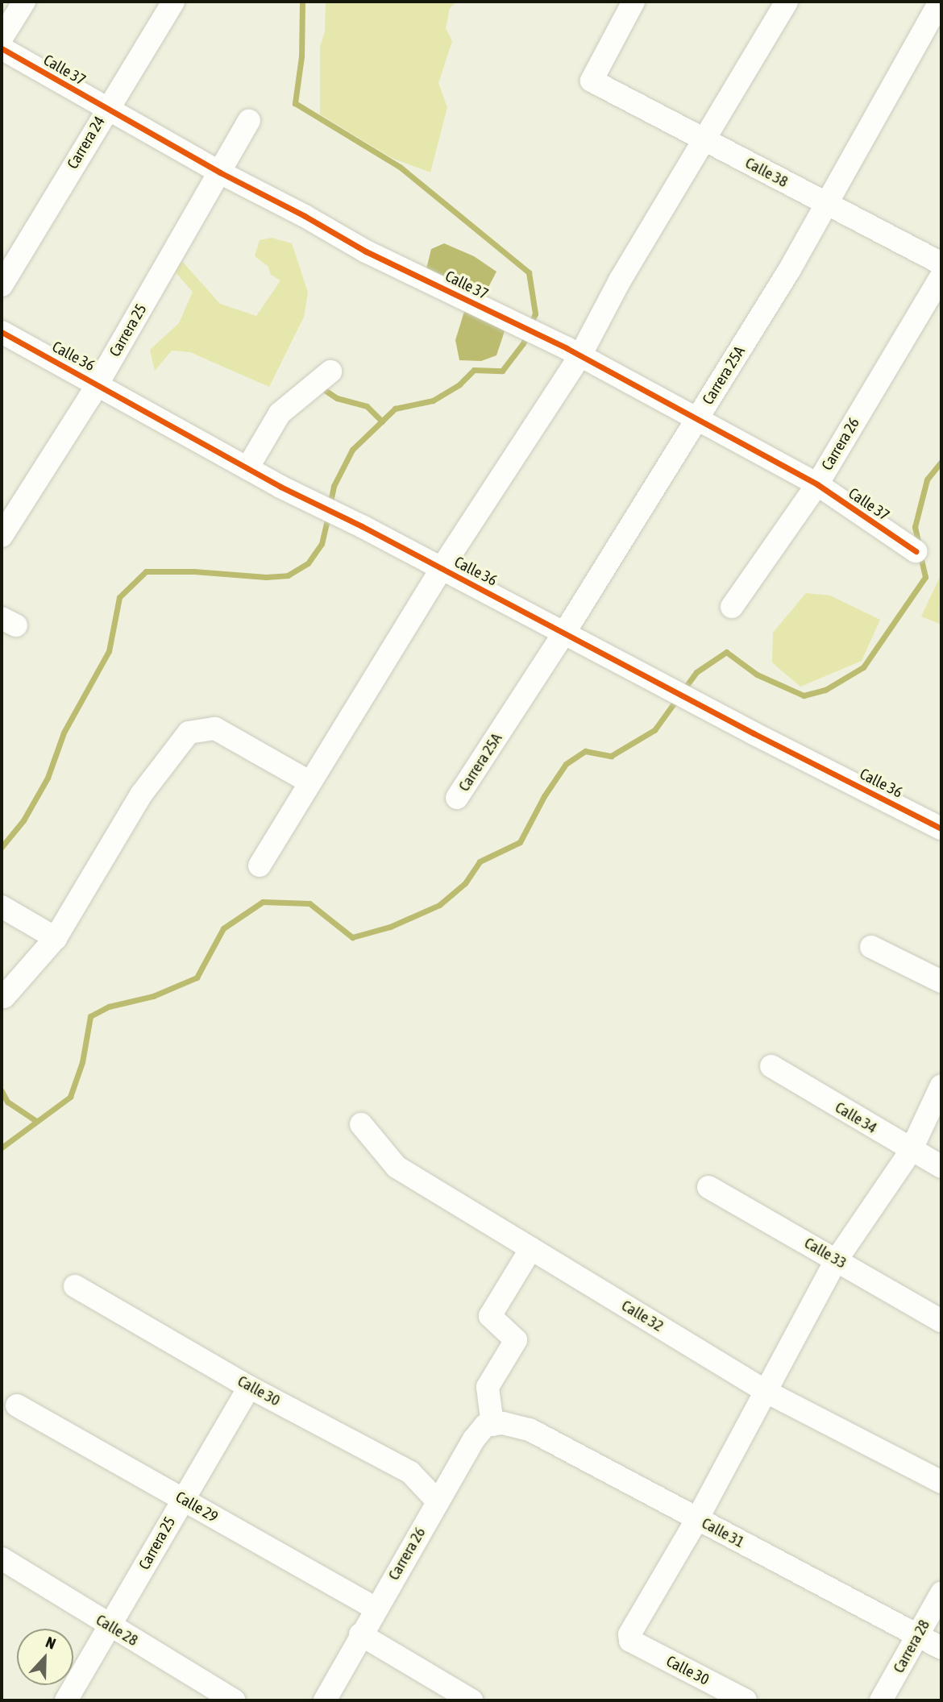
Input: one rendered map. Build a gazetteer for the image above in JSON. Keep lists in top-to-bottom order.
{
  "streets": {
    "street": [
      "Calle 37",
      "Carrera 24",
      "Calle 38",
      "Carrera 25",
      "Calle 36",
      "Carrera 25A",
      "Carrera 26",
      "Calle 34",
      "Calle 33",
      "Calle 32",
      "Calle 30",
      "Calle 29",
      "Calle 31",
      "Calle 28",
      "Carrera 28"
    ]
  },
  "crossings": [
    ["Calle 37", "Carrera 24"],
    ["Calle 37", "Carrera 25"],
    ["Calle 37", "Carrera 25A"],
    ["Calle 37", "Carrera 26"],
    ["Calle 38", "Carrera 25A"],
    ["Carrera 25", "Calle 36"],
    ["Carrera 25", "Calle 30"],
    ["Carrera 25", "Calle 29"],
    ["Carrera 25", "Calle 28"],
    ["Calle 36", "Carrera 25A"],
    ["Carrera 26", "Calle 30"],
    ["Carrera 26", "Calle 29"],
    ["Carrera 26", "Calle 31"],
    ["Calle 30", "Calle 31"],
    ["Calle 31", "Carrera 28"]
  ],
  "north": "top"
}
